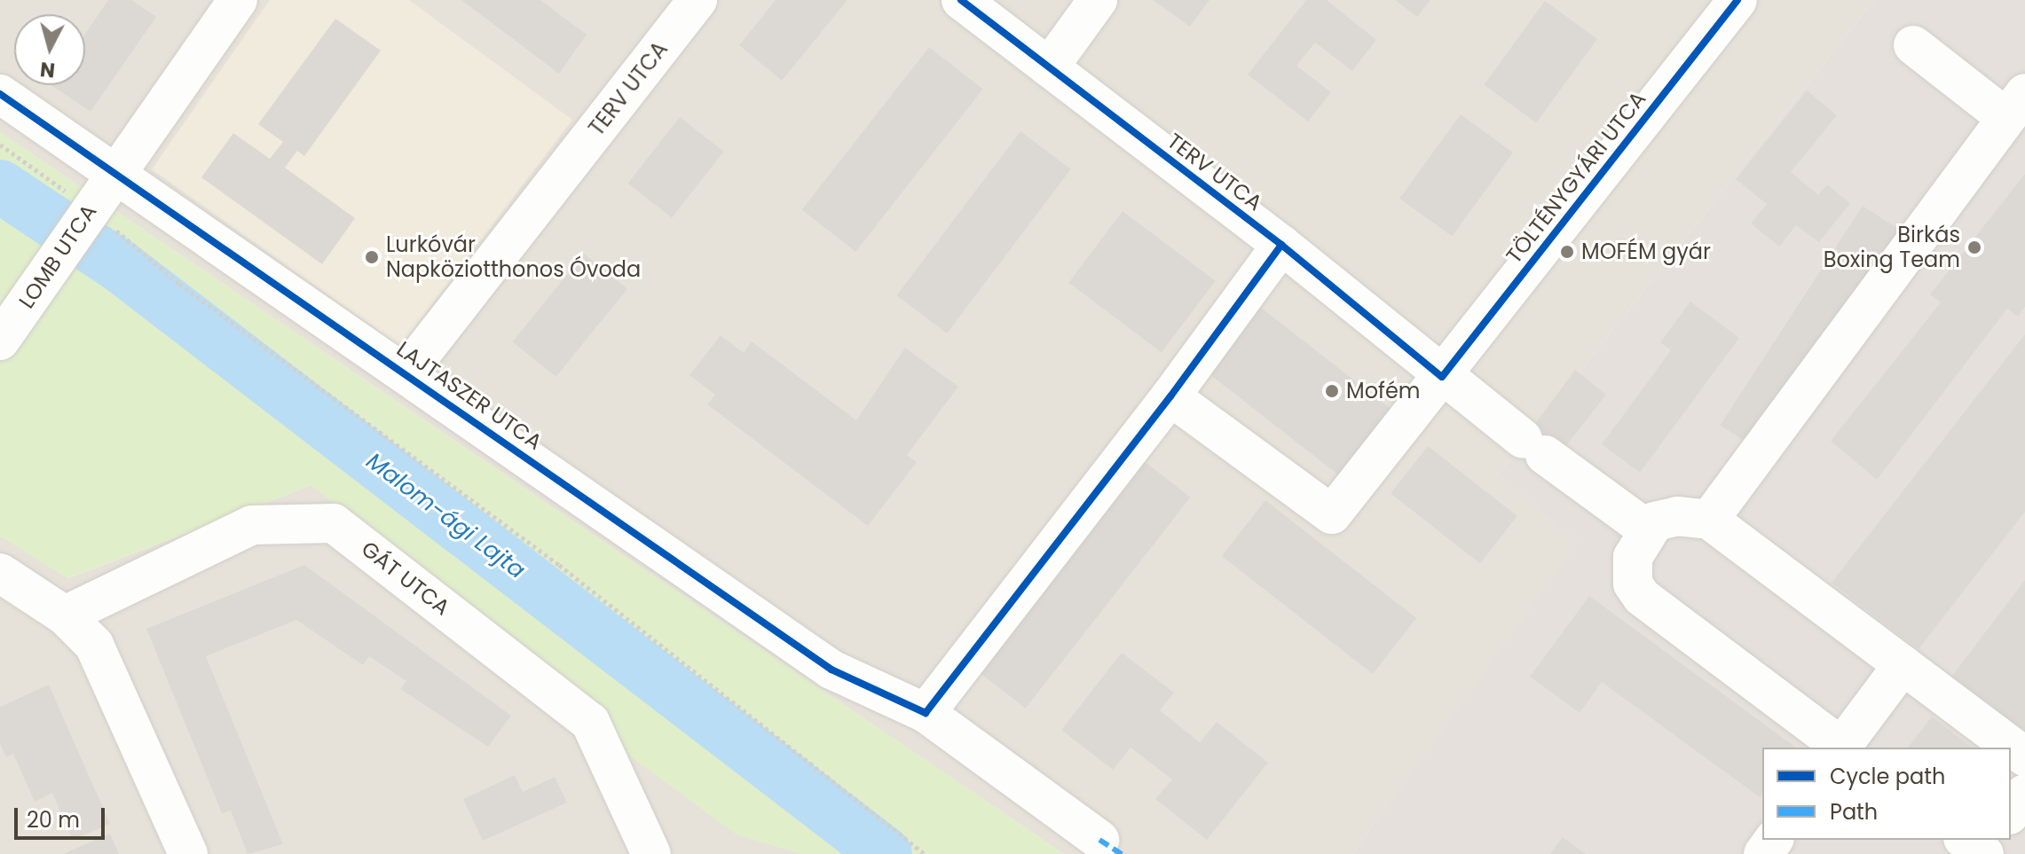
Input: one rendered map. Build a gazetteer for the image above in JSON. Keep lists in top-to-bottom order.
{
  "streets": {
    "street": [
      "TERV UTCA",
      "TÖLTÉNYGYÁRI UTCA",
      "LOMB UTCA",
      "LAJTASZER UTCA",
      "GÁT UTCA"
    ]
  },
  "crossings": [
    ["TERV UTCA", "TÖLTÉNYGYÁRI UTCA"],
    ["TERV UTCA", "LAJTASZER UTCA"],
    ["LOMB UTCA", "LAJTASZER UTCA"]
  ],
  "water": ["Malom-ági Lajta"],
  "places": [
    "Birkás Boxing Team",
    "MOFÉM gyár",
    "Lurkóvár Napköziotthonos Óvoda",
    "Mofém"
  ],
  "legend": ["Cycle path", "Path"],
  "scale_bar": "20 m",
  "north": "bottom"
}
